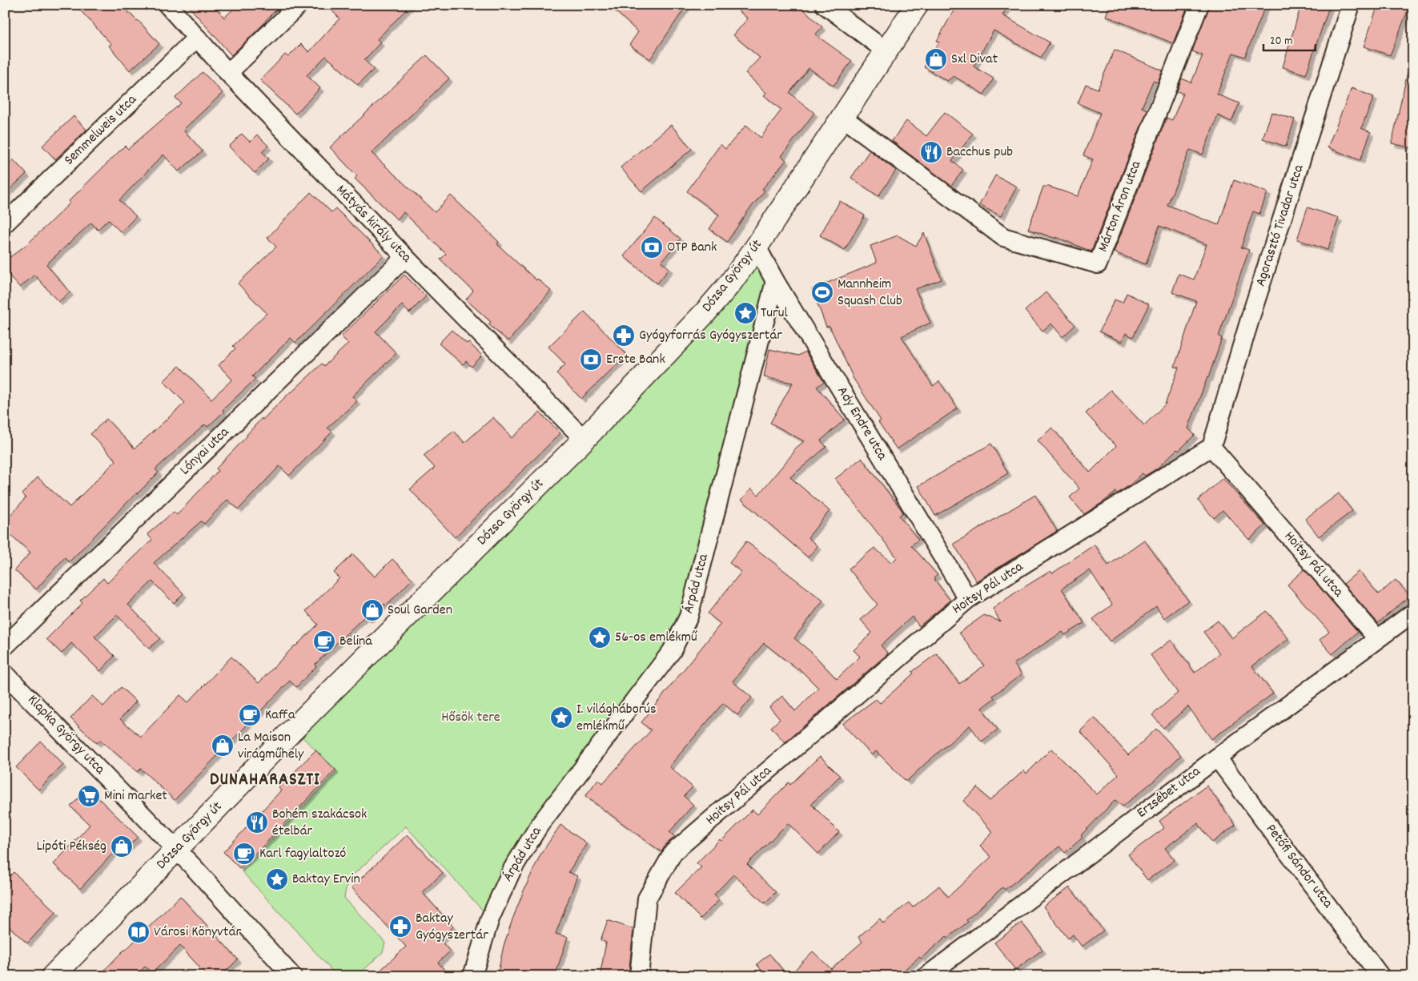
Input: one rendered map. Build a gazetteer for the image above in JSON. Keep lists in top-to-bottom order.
{
  "streets": {
    "main road": ["Dózsa György út"],
    "street": [
      "Semmelweis utca",
      "Márton Áron utca",
      "Mátyás király utca",
      "Agorasztó Tivadar utca",
      "Ady Endre utca",
      "Lónyai utca",
      "Hoitsy Pál utca",
      "Árpád utca",
      "Klapka György utca",
      "Erzsébet utca",
      "Petőfi Sándor utca"
    ]
  },
  "crossings": [
    ["Semmelweis utca", "Mátyás király utca"],
    ["Márton Áron utca", "Dózsa György út"],
    ["Mátyás király utca", "Dózsa György út"],
    ["Mátyás király utca", "Lónyai utca"],
    ["Agorasztó Tivadar utca", "Hoitsy Pál utca"],
    ["Dózsa György út", "Ady Endre utca"],
    ["Dózsa György út", "Klapka György utca"],
    ["Ady Endre utca", "Hoitsy Pál utca"],
    ["Ady Endre utca", "Árpád utca"],
    ["Hoitsy Pál utca", "Erzsébet utca"],
    ["Erzsébet utca", "Petőfi Sándor utca"]
  ],
  "districts": ["DUNAHARASZTI"],
  "parks": ["Hősök tere"],
  "places": {
    "shop": [
      "Sxl Divat",
      "Soul Garden",
      "La Maison virágműhely",
      "Lipóti Pékség"
    ],
    "restaurant": ["Bacchus pub", "Bohém szakácsok ételbár"],
    "bank": ["OTP Bank", "Erste Bank"],
    "sports": ["Mannheim Squash Club"],
    "place": [
      "Turul",
      "56-os emlékmű",
      "I. világháborús emlékmű",
      "Baktay Ervin"
    ],
    "pharmacy": ["Gyógyforrás Gyógyszertár", "Baktay Gyógyszertár"],
    "cafe": ["Belina", "Kaffa", "Karl fagylaltozó"],
    "supermarket": ["Mini market"],
    "library": ["Városi Könyvtár"]
  },
  "scale_bar": "20 m"
}
